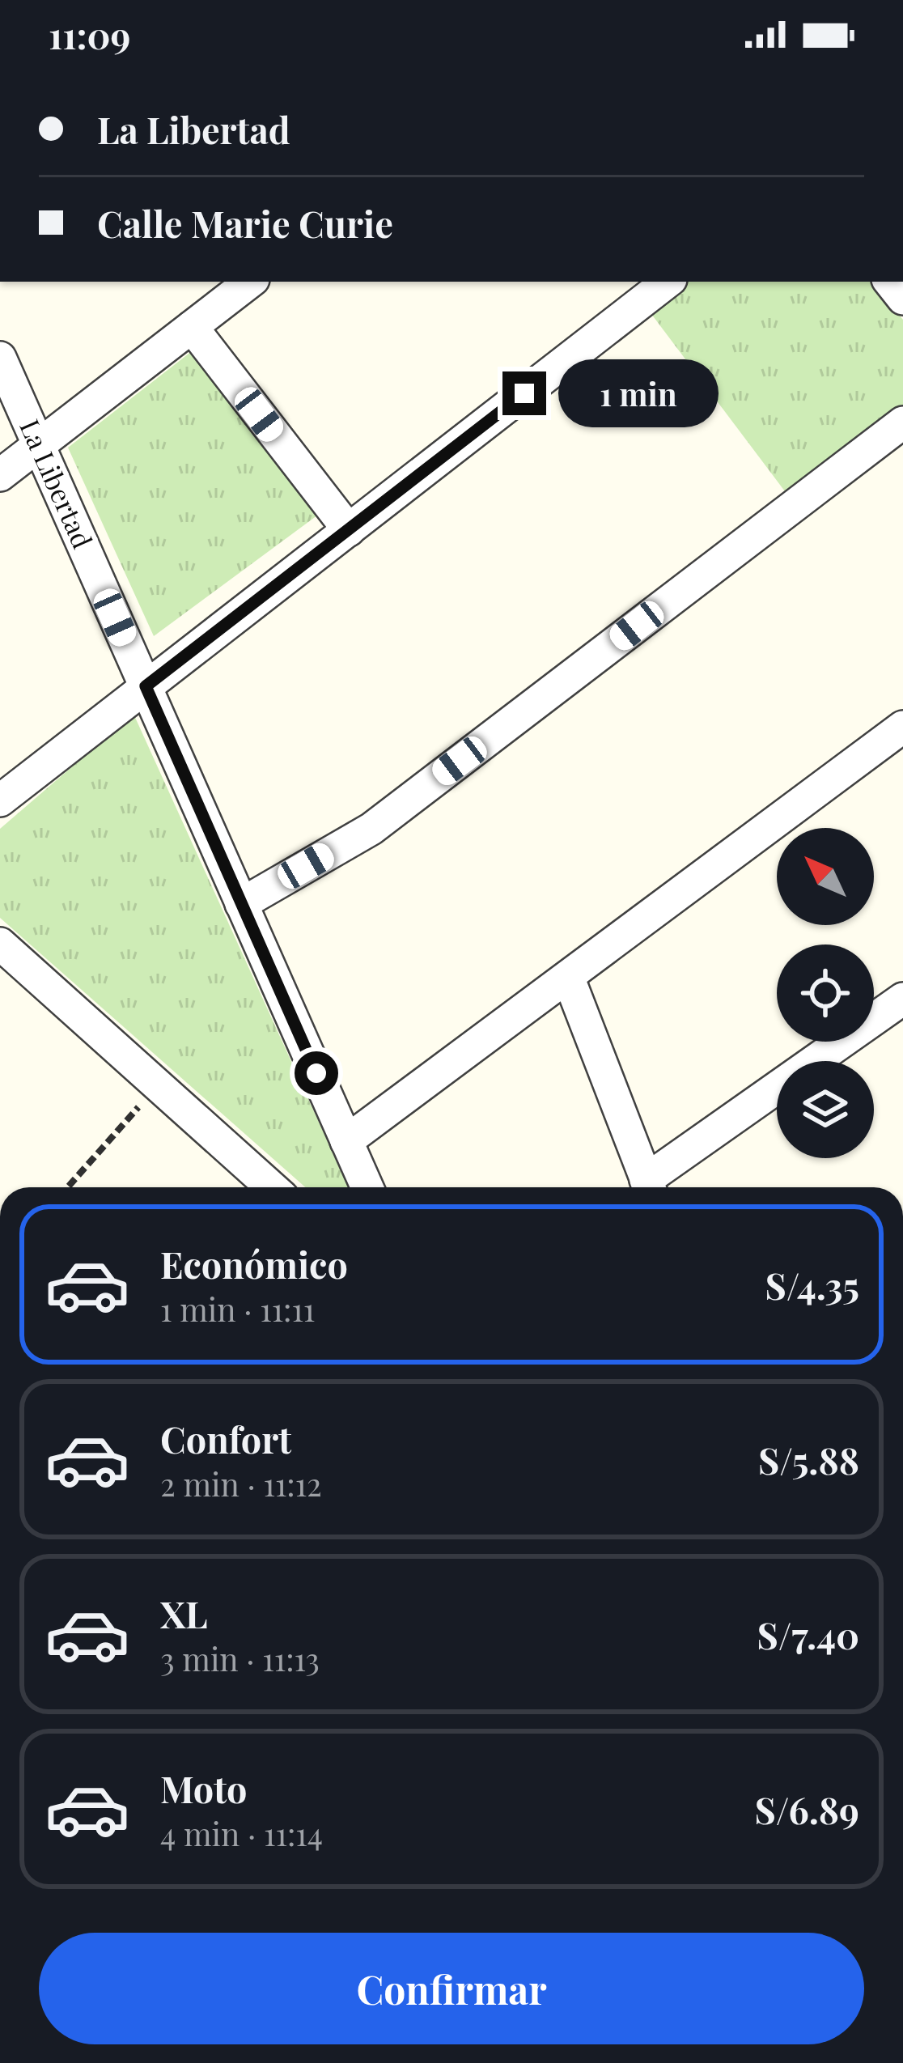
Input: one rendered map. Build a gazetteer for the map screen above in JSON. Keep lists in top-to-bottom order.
{
  "streets": {
    "street": ["La Libertad"]
  },
  "north": "top left",
  "page": {
    "status": "11:09",
    "banner": ["La Libertad", "Calle Marie Curie"],
    "bubble": "1 min",
    "list": [
      {
        "name": "Económico",
        "note": "1 min · 11:11",
        "value": "S/4.35"
      },
      {
        "name": "Confort",
        "note": "2 min · 11:12",
        "value": "S/5.88"
      },
      {
        "name": "XL",
        "note": "3 min · 11:13",
        "value": "S/7.40"
      },
      {
        "name": "Moto",
        "note": "4 min · 11:14",
        "value": "S/6.89"
      }
    ],
    "buttons": "Confirmar"
  }
}
